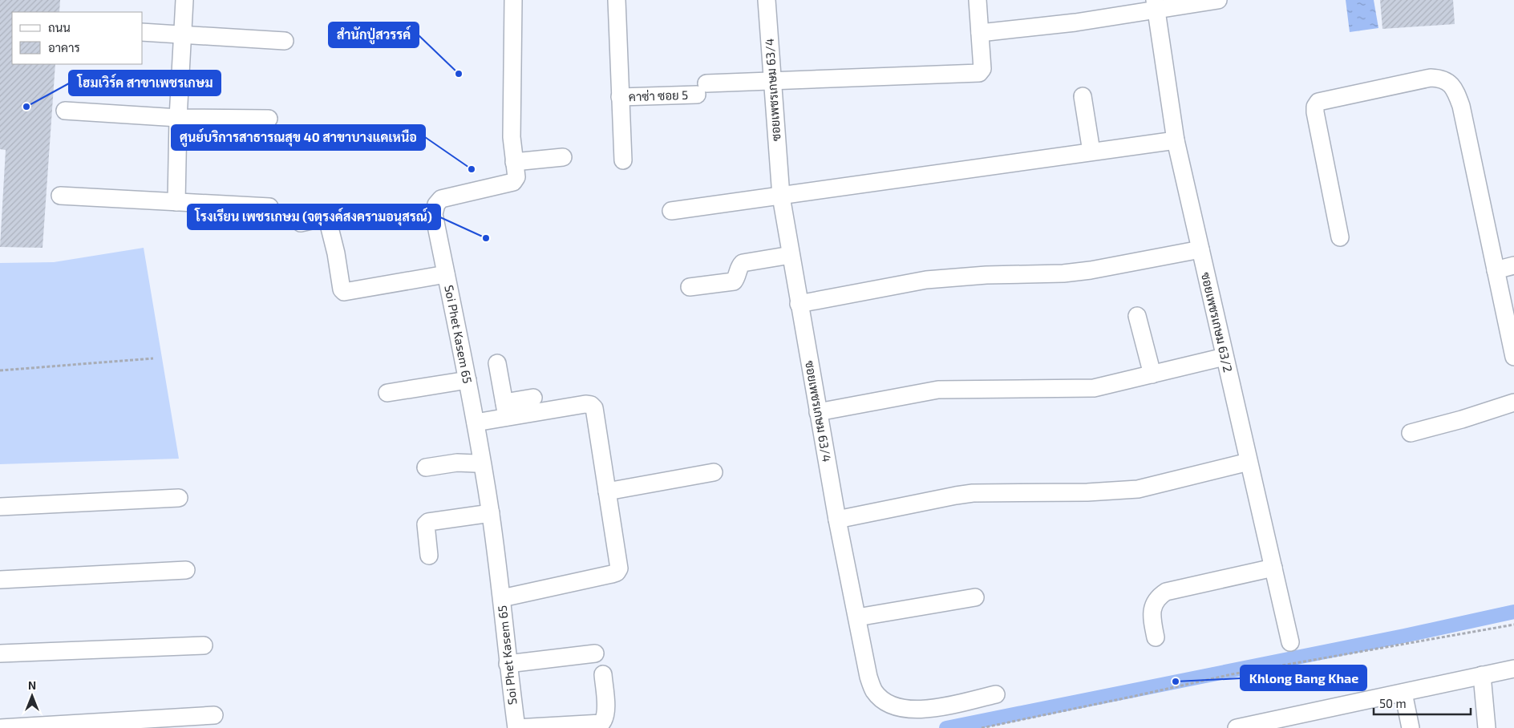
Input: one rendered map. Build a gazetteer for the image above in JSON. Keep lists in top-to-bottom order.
{
  "streets": {
    "street": [
      "ซอยเพชรเกษม 63/4",
      "คาซ่า ซอย 5",
      "ซอยเพชรเกษม 63/2",
      "Soi Phet Kasem 65"
    ]
  },
  "crossings": [
    ["ซอยเพชรเกษม 63/4", "คาซ่า ซอย 5"]
  ],
  "places": [
    "สำนักปู่สวรรค์",
    "โฮมเวิร์ค สาขาเพชรเกษม",
    "ศูนย์บริการสาธารณสุข 40 สาขาบางแคเหนือ",
    "โรงเรียน เพชรเกษม (จตุรงค์สงครามอนุสรณ์)",
    "Khlong Bang Khae"
  ],
  "legend": ["ถนน", "อาคาร"],
  "scale_bar": "50 m",
  "north": "top"
}
